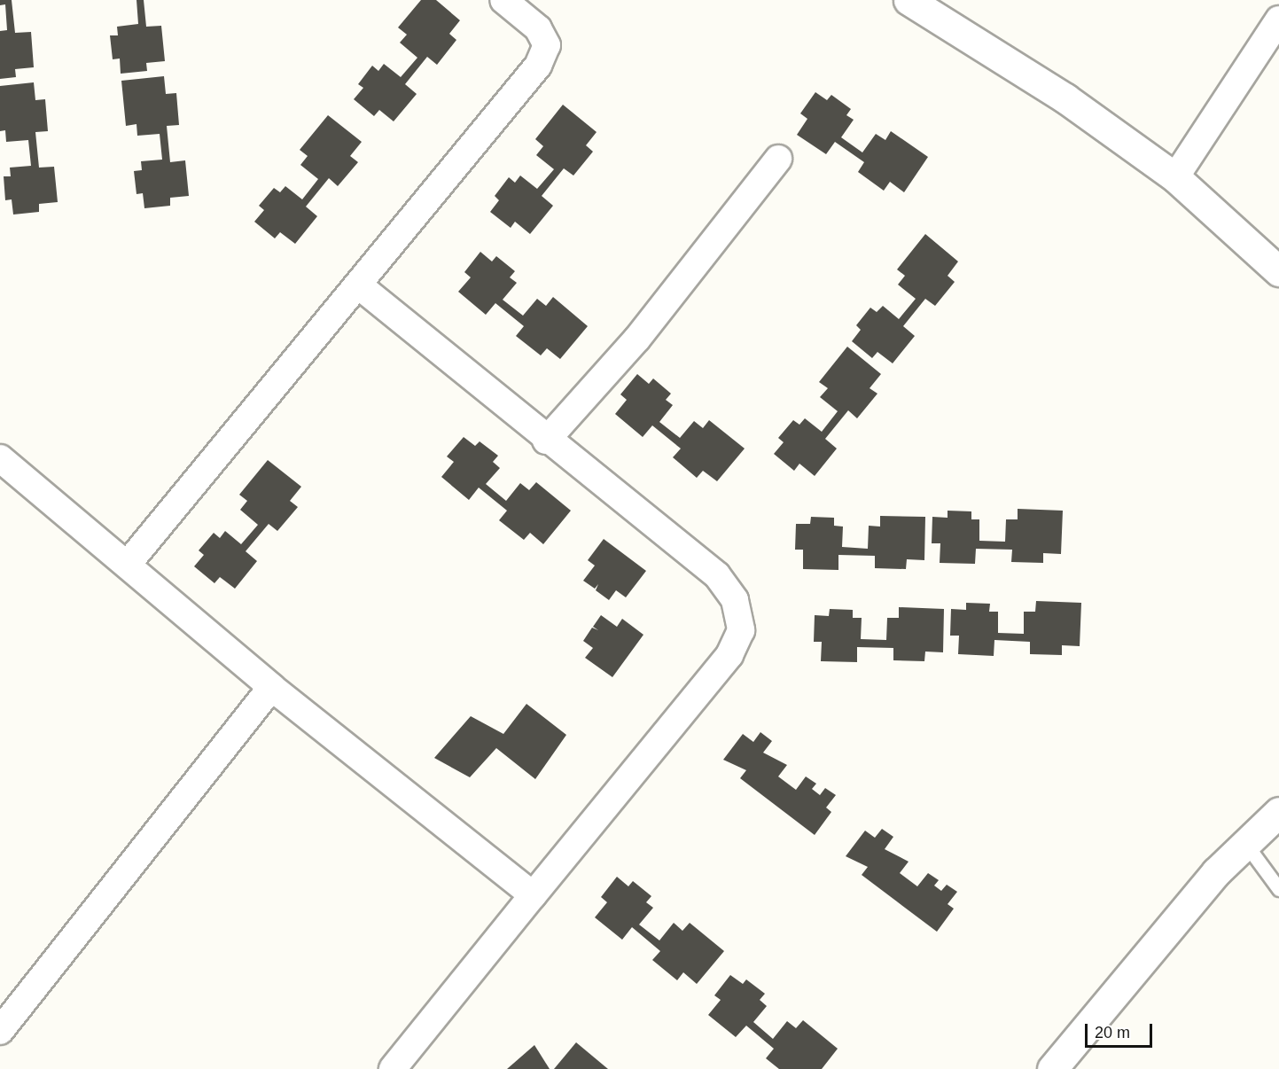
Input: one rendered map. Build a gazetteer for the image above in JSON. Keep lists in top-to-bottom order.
{
  "scale_bar": "20 m"
}
